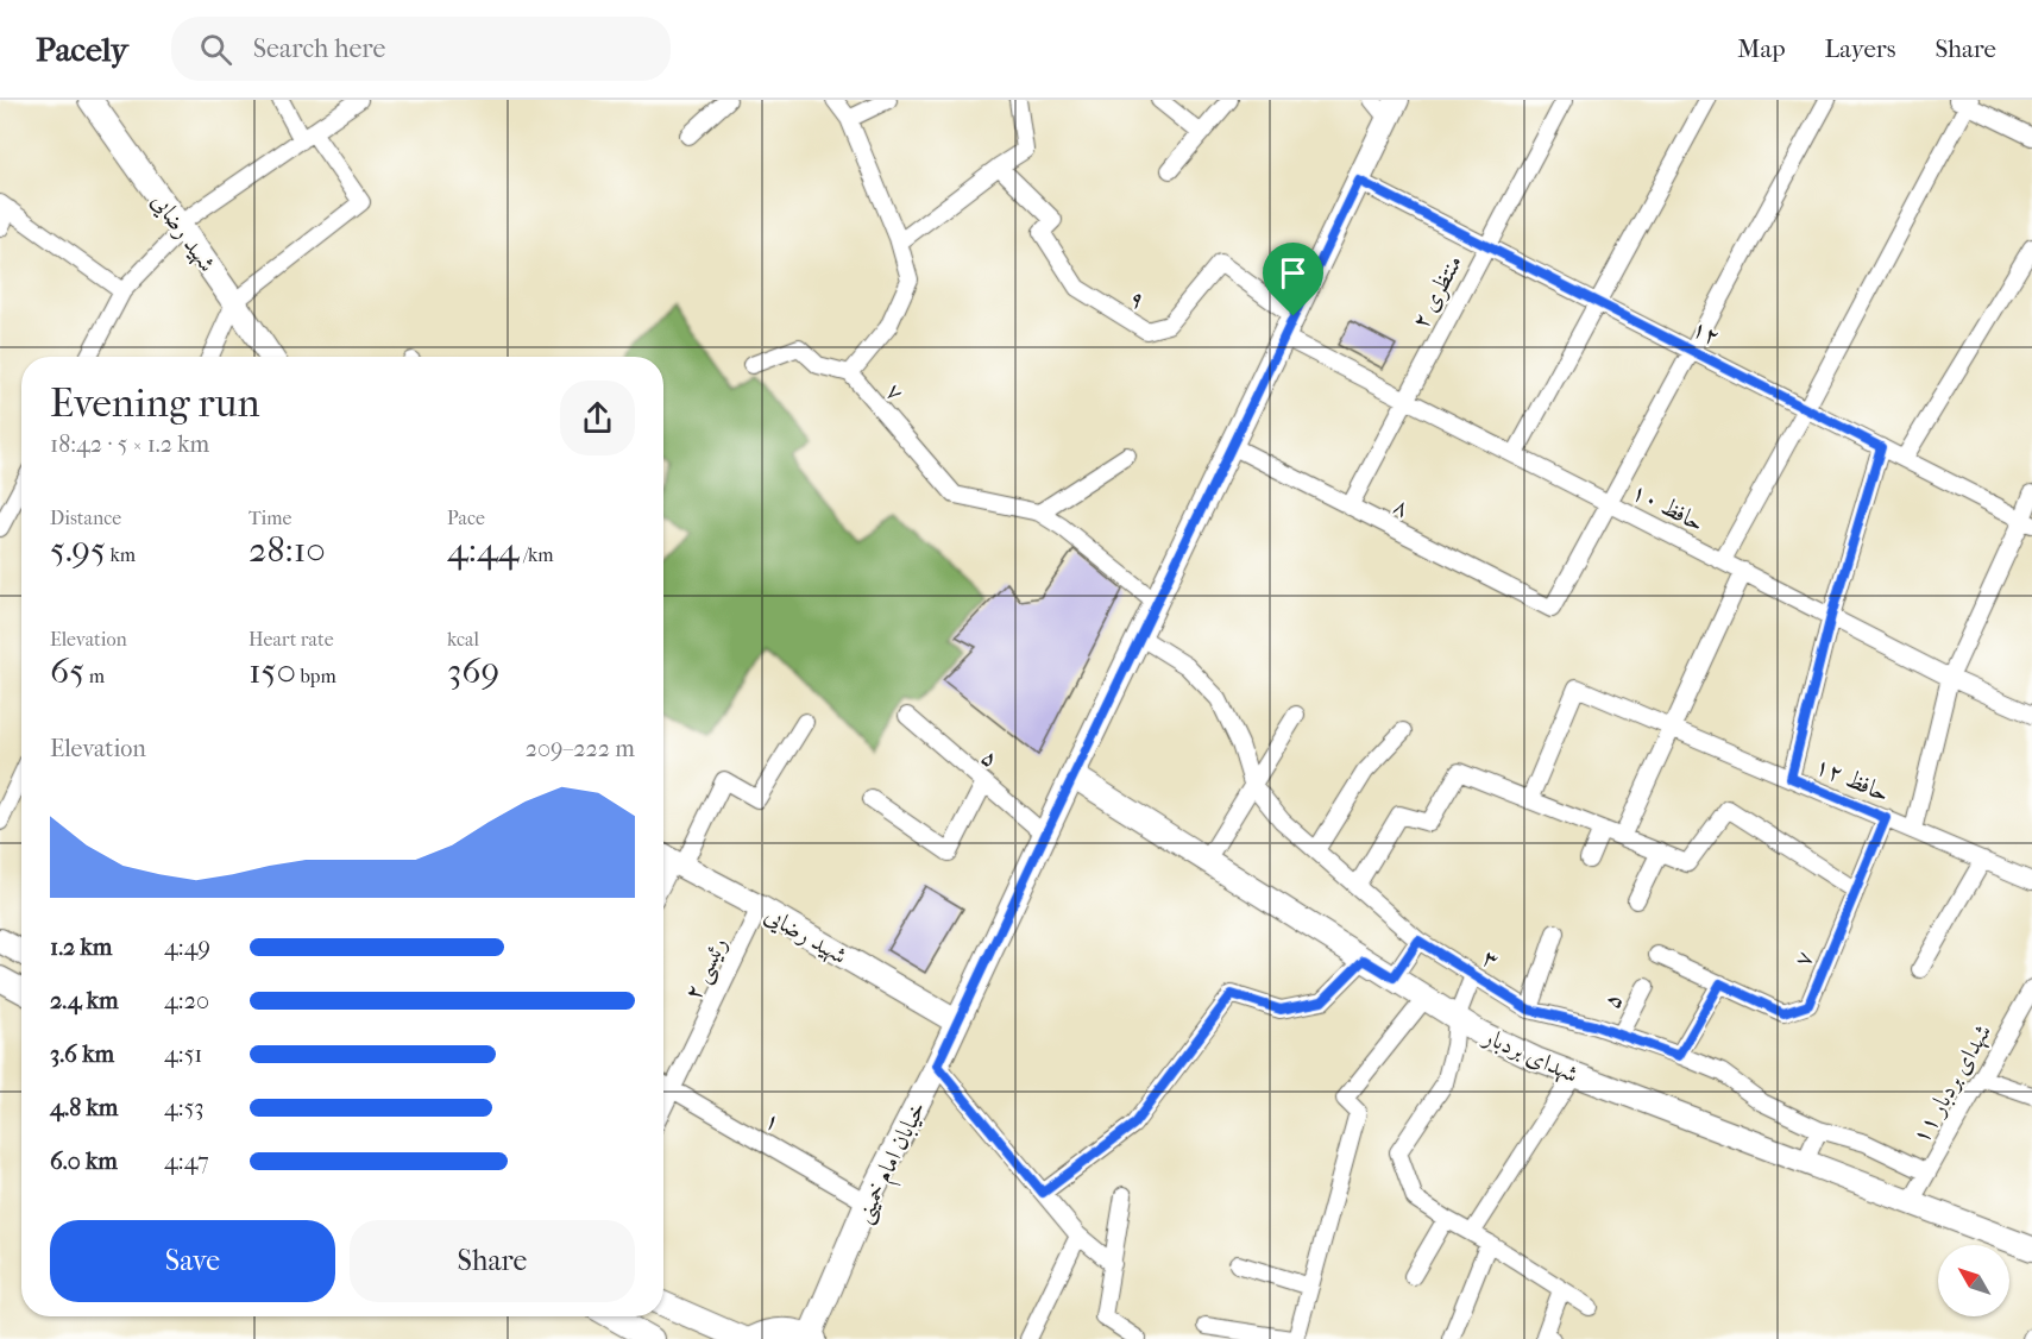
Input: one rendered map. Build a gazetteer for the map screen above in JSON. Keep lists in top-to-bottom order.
{
  "streets": {
    "street": [
      "شهید رضایی",
      "منتظری ۲",
      "۹",
      "۱۲",
      "۷",
      "۸",
      "حافظ ۱۰",
      "۵",
      "حافظ ۱۲",
      "۳",
      "رئیسی ۲",
      "شهدای بردبار",
      "شهدای بردبار ۱۱",
      "۱",
      "خیابان امام خمینی"
    ]
  },
  "crossings": [
    ["شهید رضایی", "رئیسی ۲"],
    ["شهید رضایی", "خیابان امام خمینی"],
    ["منتظری ۲", "۱۲"],
    ["منتظری ۲", "۸"],
    ["منتظری ۲", "حافظ ۱۰"],
    ["۹", "حافظ ۱۰"],
    ["۹", "خیابان امام خمینی"],
    ["۱۲", "خیابان امام خمینی"],
    ["۷", "حافظ ۱۲"],
    ["۷", "خیابان امام خمینی"],
    ["۸", "حافظ ۱۰"],
    ["۸", "خیابان امام خمینی"],
    ["حافظ ۱۰", "خیابان امام خمینی"],
    ["۵", "۳"],
    ["۵", "خیابان امام خمینی"],
    ["۳", "شهدای بردبار ۱۱"],
    ["۳", "خیابان امام خمینی"],
    ["رئیسی ۲", "۱"],
    ["شهدای بردبار", "شهدای بردبار ۱۱"],
    ["شهدای بردبار", "خیابان امام خمینی"],
    ["۱", "خیابان امام خمینی"]
  ],
  "north": "top left",
  "page": {
    "header": "Pacely",
    "search": "Search here",
    "nav": ["Map", "Layers", "Share"],
    "heading": ["Evening run", "18:42 · 5 × 1.2 km"],
    "stats": [
      ["Distance", "5.95 km"],
      ["Time", "28:10"],
      ["Pace", "4:44 /km"],
      ["Elevation", "65 m"],
      ["Heart rate", "150 bpm"],
      ["kcal", "369"]
    ],
    "chart": ["Elevation", "209–222 m"],
    "list": [
      {
        "name": "1.2 km",
        "note": "4:49"
      },
      {
        "name": "2.4 km",
        "note": "4:20"
      },
      {
        "name": "3.6 km",
        "note": "4:51"
      },
      {
        "name": "4.8 km",
        "note": "4:53"
      },
      {
        "name": "6.0 km",
        "note": "4:47"
      }
    ],
    "buttons": ["Save", "Share"]
  }
}
